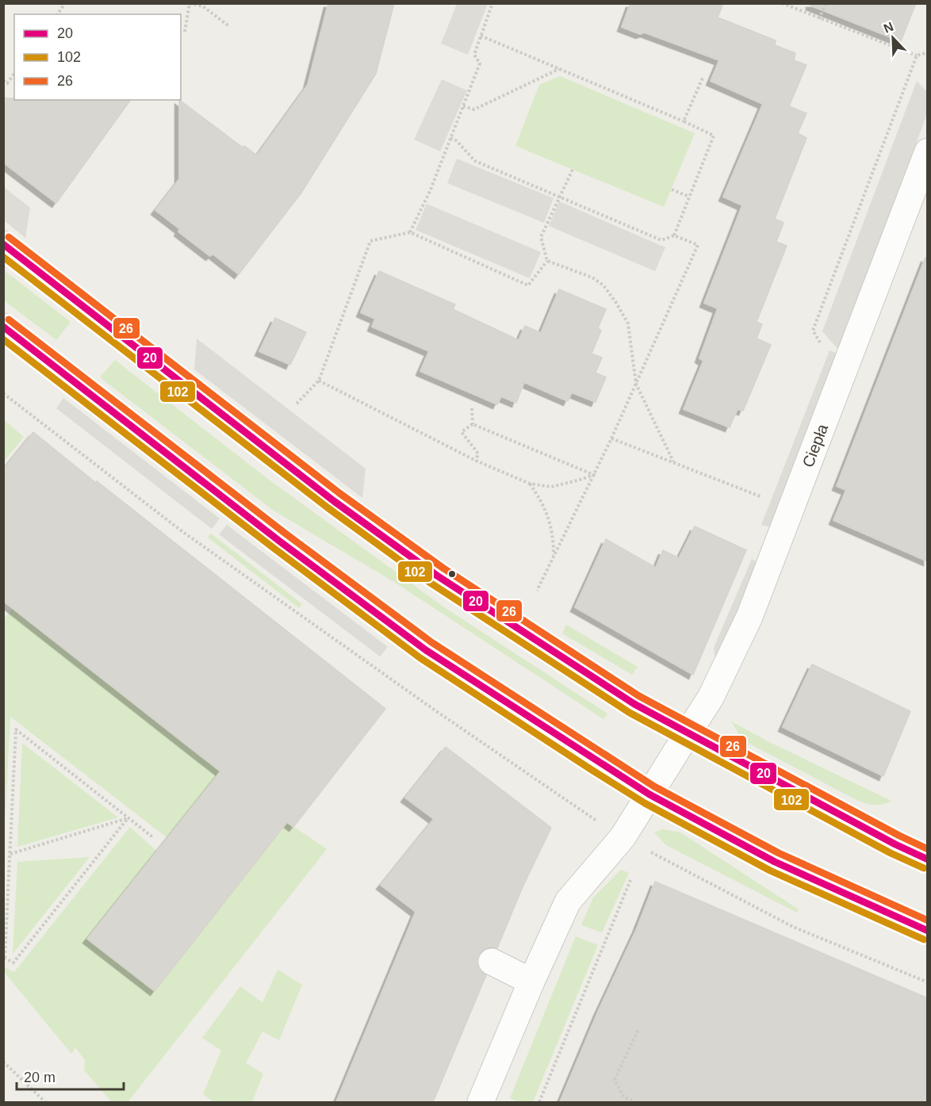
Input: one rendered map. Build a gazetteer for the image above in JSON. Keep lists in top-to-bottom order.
{
  "streets": {
    "street": ["Ciepła"]
  },
  "lines": ["transit line 26", "transit line 20", "transit line 102"],
  "legend": ["20", "102", "26"],
  "scale_bar": "20 m",
  "north": "top left"
}
